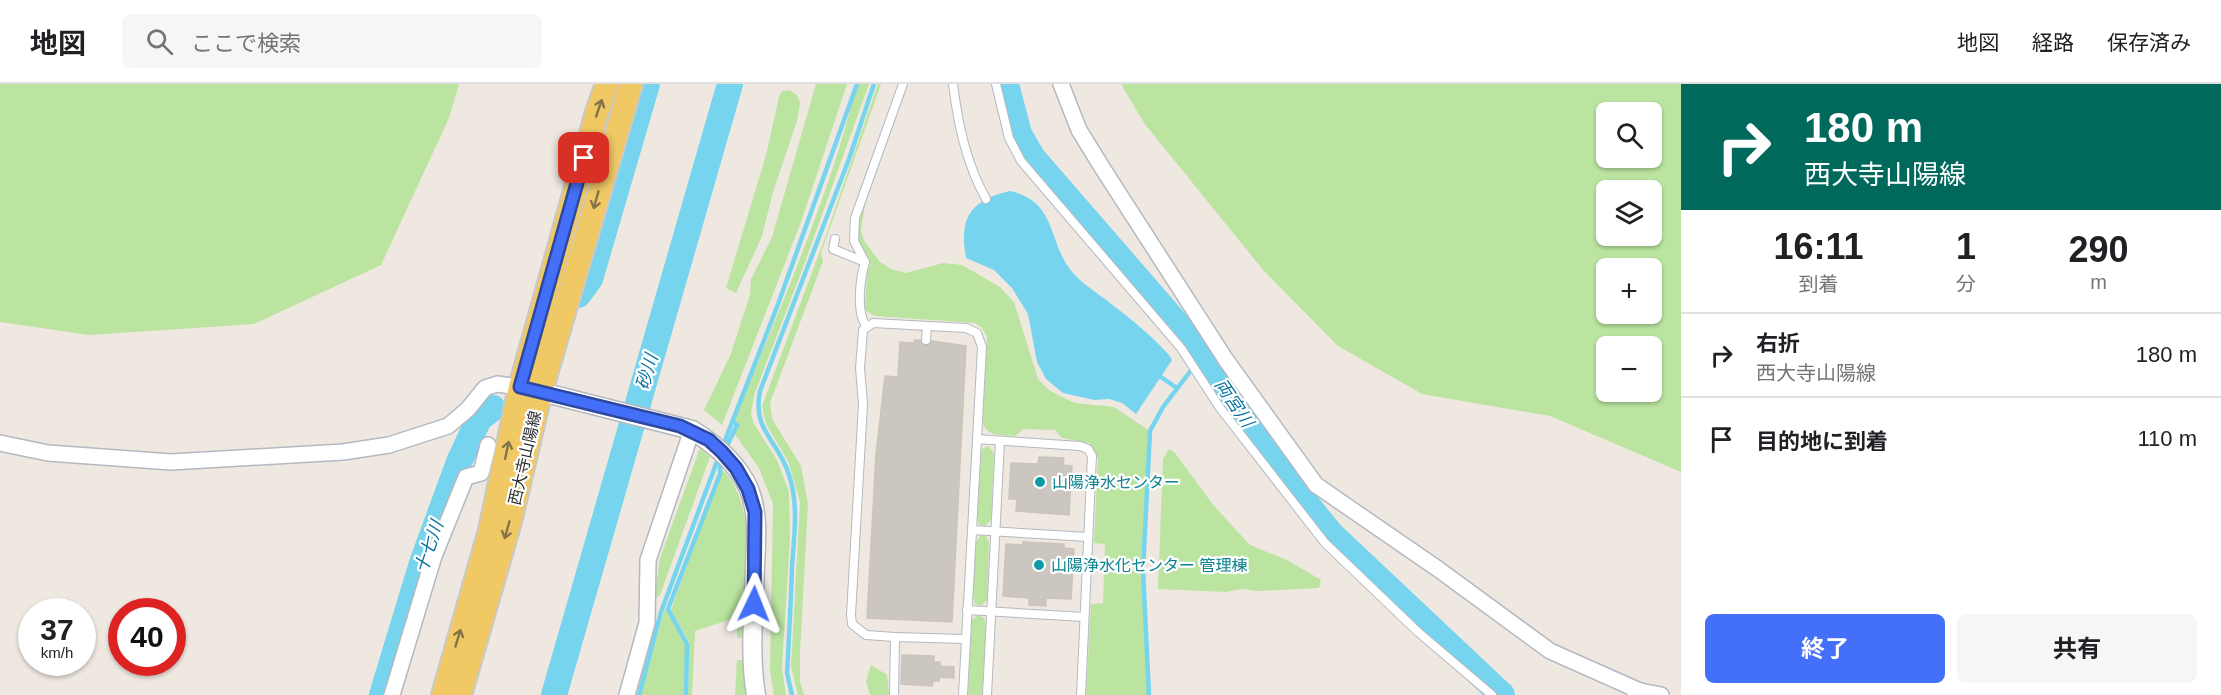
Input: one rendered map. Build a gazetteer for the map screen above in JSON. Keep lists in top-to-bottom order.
{
  "streets": {
    "main road": ["西大寺山陽線"]
  },
  "water": ["砂川", "両宮川", "十七川"],
  "places": ["山陽浄水センター", "山陽浄水化センター 管理棟"],
  "page": {
    "header": "地図",
    "search": "ここで検索",
    "nav": ["地図", "経路", "保存済み"],
    "turn": ["180 m", "西大寺山陽線"],
    "map_buttons": ["+", "−"],
    "eta": [
      "16:11",
      "到着",
      "1",
      "分",
      "290",
      "m"
    ],
    "list": [
      {
        "name": "右折",
        "note": "西大寺山陽線",
        "value": "180 m"
      },
      {
        "name": "目的地に到着",
        "value": "110 m"
      }
    ],
    "speed": "37 km/h",
    "limit": "40",
    "buttons": ["終了", "共有"]
  }
}
